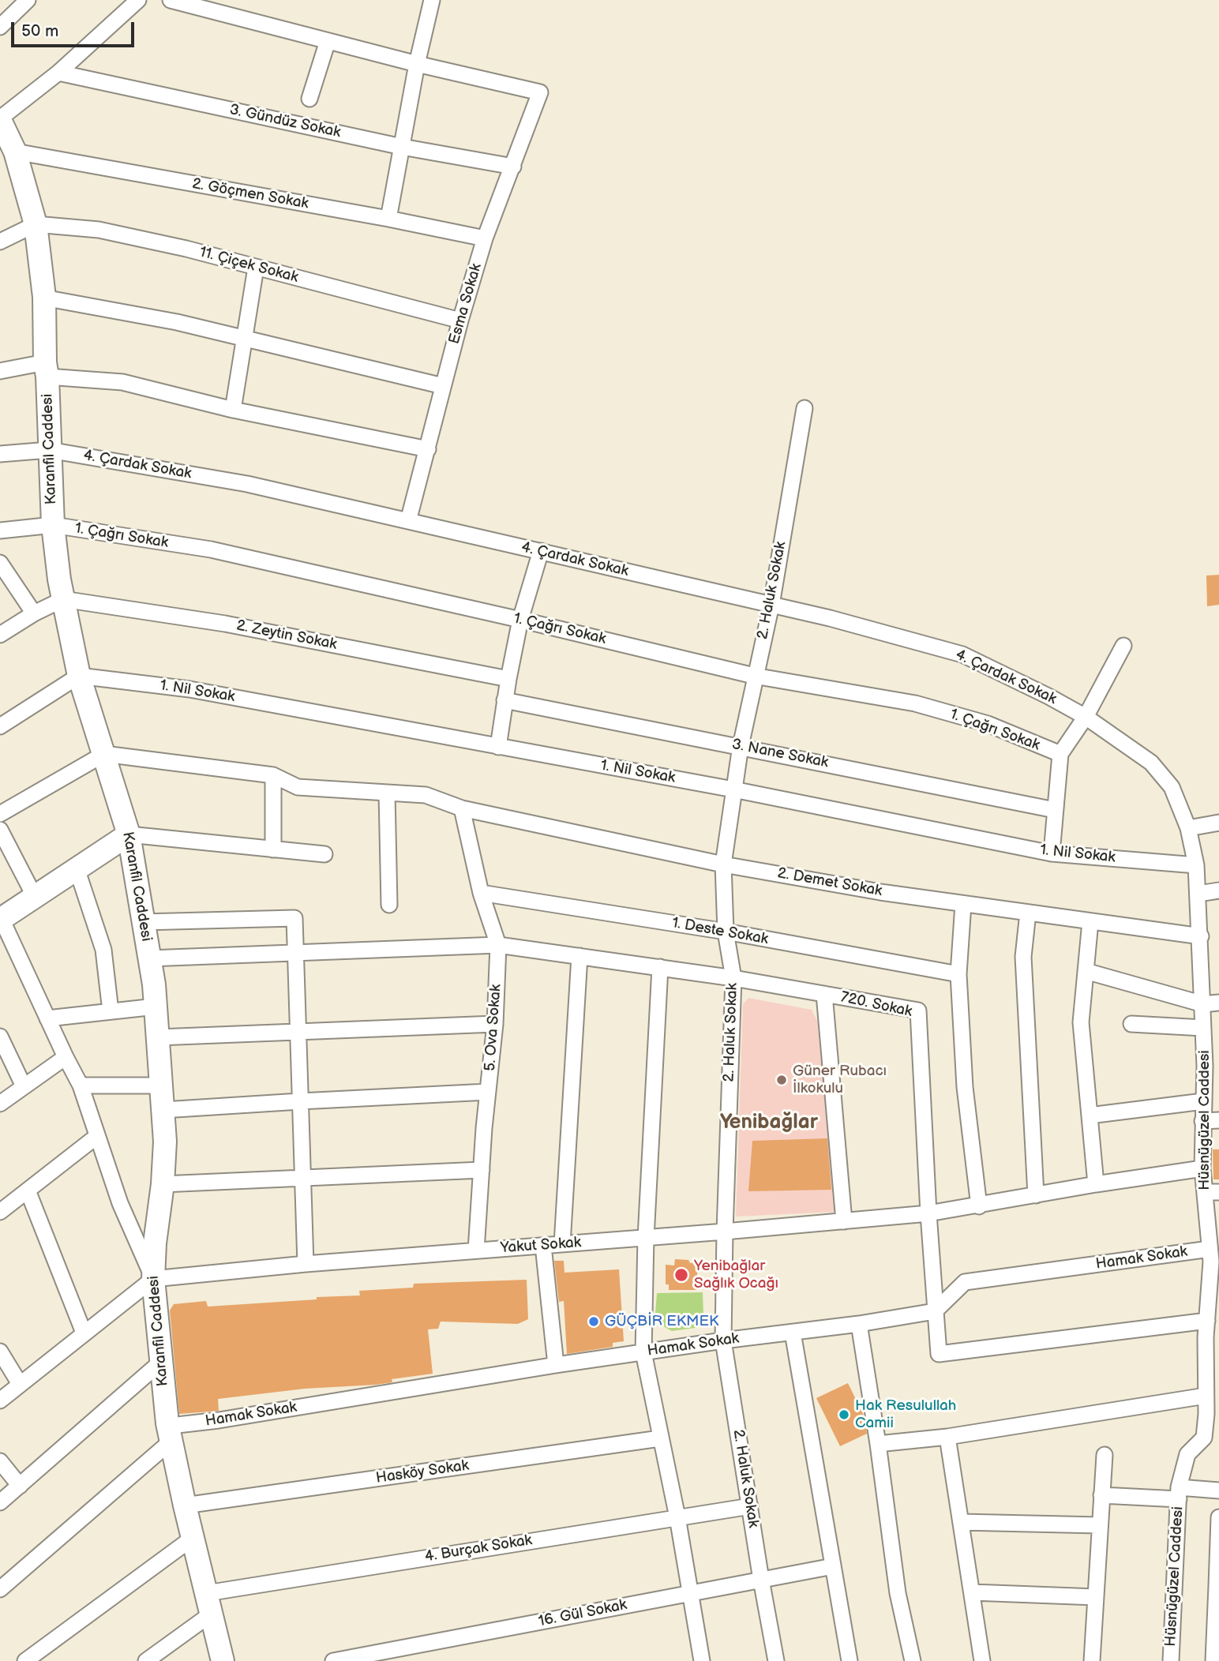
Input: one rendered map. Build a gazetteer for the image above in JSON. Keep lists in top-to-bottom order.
{
  "streets": {
    "street": [
      "3. Gündüz Sokak",
      "2. Göçmen Sokak",
      "11. Çiçek Sokak",
      "Esma Sokak",
      "Karanfil Caddesi",
      "4. Çardak Sokak",
      "1. Çağrı Sokak",
      "2. Haluk Sokak",
      "2. Zeytin Sokak",
      "1. Nil Sokak",
      "3. Nane Sokak",
      "2. Demet Sokak",
      "1. Deste Sokak",
      "720. Sokak",
      "5. Ova Sokak",
      "Hüsnügüzel Caddesi",
      "Yakut Sokak",
      "Hamak Sokak",
      "Hasköy Sokak",
      "4. Burçak Sokak",
      "16. Gül Sokak"
    ]
  },
  "crossings": [
    ["3. Gündüz Sokak", "Esma Sokak"],
    ["2. Göçmen Sokak", "Esma Sokak"],
    ["2. Göçmen Sokak", "Karanfil Caddesi"],
    ["11. Çiçek Sokak", "Esma Sokak"],
    ["11. Çiçek Sokak", "Karanfil Caddesi"],
    ["Esma Sokak", "4. Çardak Sokak"],
    ["Karanfil Caddesi", "4. Çardak Sokak"],
    ["Karanfil Caddesi", "1. Çağrı Sokak"],
    ["Karanfil Caddesi", "2. Zeytin Sokak"],
    ["Karanfil Caddesi", "1. Nil Sokak"],
    ["Karanfil Caddesi", "2. Demet Sokak"],
    ["Karanfil Caddesi", "720. Sokak"],
    ["Karanfil Caddesi", "Yakut Sokak"],
    ["Karanfil Caddesi", "Hamak Sokak"],
    ["Karanfil Caddesi", "Hasköy Sokak"],
    ["Karanfil Caddesi", "4. Burçak Sokak"],
    ["4. Çardak Sokak", "2. Haluk Sokak"],
    ["4. Çardak Sokak", "Hüsnügüzel Caddesi"],
    ["1. Çağrı Sokak", "2. Haluk Sokak"],
    ["2. Haluk Sokak", "1. Nil Sokak"],
    ["2. Haluk Sokak", "3. Nane Sokak"],
    ["2. Haluk Sokak", "2. Demet Sokak"],
    ["2. Haluk Sokak", "1. Deste Sokak"],
    ["2. Haluk Sokak", "720. Sokak"],
    ["2. Haluk Sokak", "Yakut Sokak"],
    ["2. Haluk Sokak", "Hamak Sokak"],
    ["2. Haluk Sokak", "4. Burçak Sokak"],
    ["2. Haluk Sokak", "16. Gül Sokak"],
    ["1. Nil Sokak", "Hüsnügüzel Caddesi"],
    ["2. Demet Sokak", "5. Ova Sokak"],
    ["2. Demet Sokak", "Hüsnügüzel Caddesi"],
    ["1. Deste Sokak", "5. Ova Sokak"],
    ["720. Sokak", "5. Ova Sokak"],
    ["720. Sokak", "Hüsnügüzel Caddesi"],
    ["720. Sokak", "Yakut Sokak"],
    ["720. Sokak", "Hamak Sokak"],
    ["5. Ova Sokak", "Yakut Sokak"],
    ["Hüsnügüzel Caddesi", "Yakut Sokak"],
    ["Hüsnügüzel Caddesi", "Hamak Sokak"]
  ],
  "districts": ["Yenibağlar"],
  "places": [
    "Güner Rubacı İlkokulu",
    "Yenibağlar Sağlık Ocağı",
    "GÜÇBİR EKMEK",
    "Hak Resulullah Camii"
  ],
  "scale_bar": "50 m"
}
